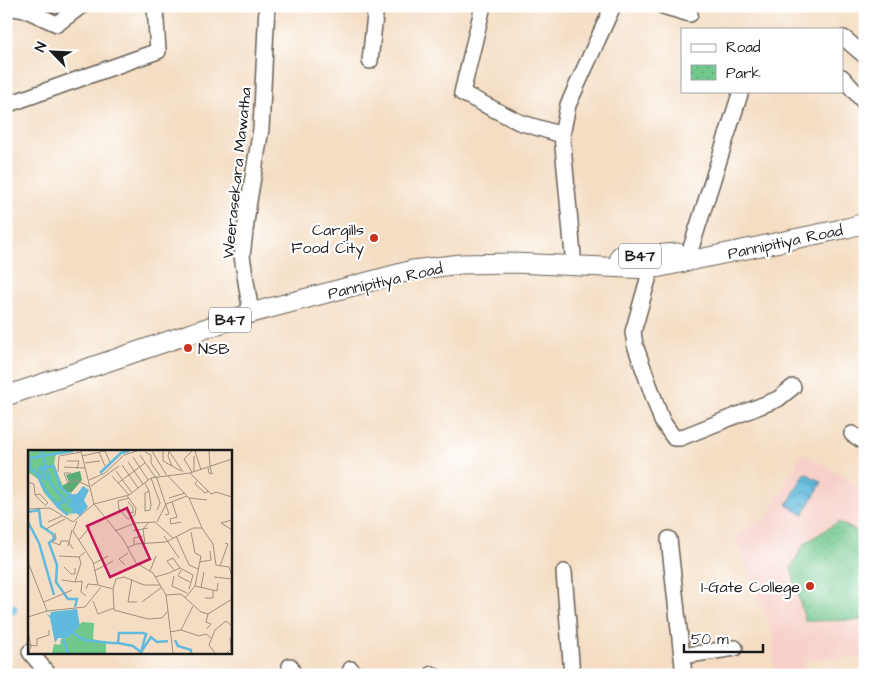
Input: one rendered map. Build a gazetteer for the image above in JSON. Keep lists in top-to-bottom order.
{
  "streets": {
    "main road": ["Pannipitiya Road", "B47"],
    "street": ["Weerasekara Mawatha"]
  },
  "crossings": [
    ["Weerasekara Mawatha", "Pannipitiya Road"]
  ],
  "places": ["Cargills Food City", "NSB", "I-Gate College"],
  "legend": ["Road", "Park"],
  "scale_bar": "50 m",
  "north": "top left"
}
